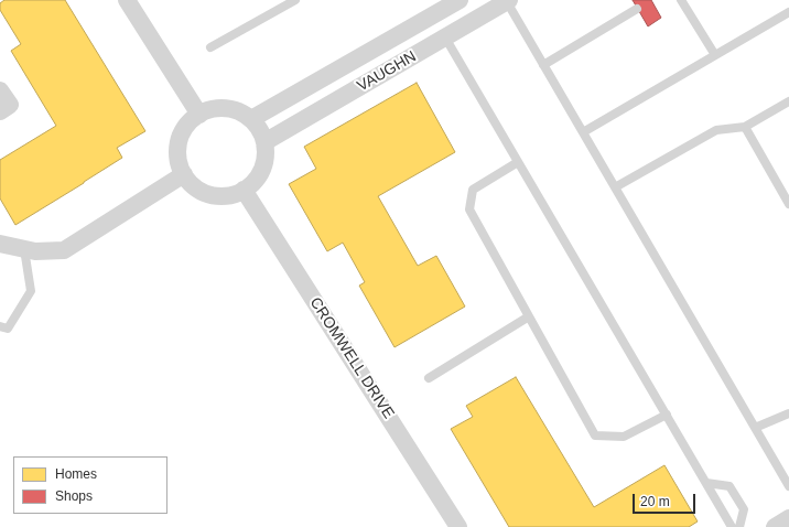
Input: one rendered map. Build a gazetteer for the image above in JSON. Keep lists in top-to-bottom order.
{
  "streets": {
    "street": ["VAUGHN", "CROMWELL DRIVE"]
  },
  "crossings": [
    ["VAUGHN", "CROMWELL DRIVE"]
  ],
  "legend": ["Homes", "Shops"],
  "scale_bar": "20 m"
}
